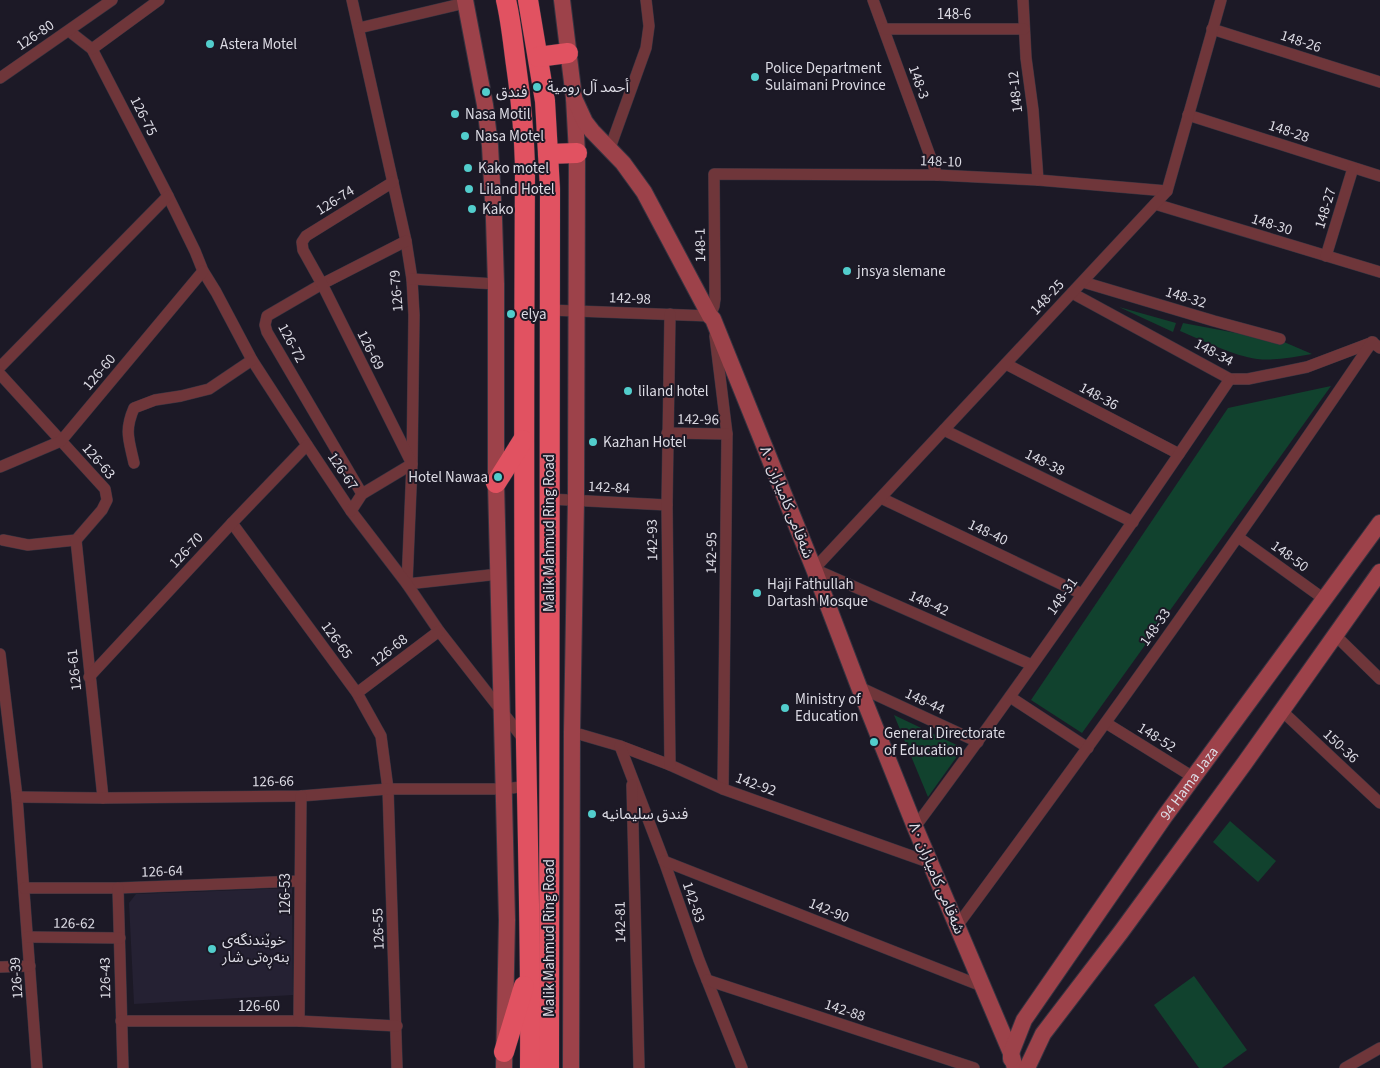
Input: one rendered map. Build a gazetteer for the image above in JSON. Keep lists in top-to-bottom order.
{
  "streets": {
    "highway": ["Malik Mahmud Ring Road"],
    "main road": ["شەقامی کامیاران ٨٠", "94 Hama Jaza"],
    "street": [
      "148-6",
      "126-80",
      "148-26",
      "148-3",
      "148-12",
      "126-75",
      "148-28",
      "148-10",
      "126-74",
      "148-27",
      "148-30",
      "148-1",
      "126-79",
      "148-25",
      "148-32",
      "142-98",
      "126-72",
      "126-69",
      "148-34",
      "126-60",
      "148-36",
      "142-96",
      "126-63",
      "148-38",
      "126-67",
      "142-84",
      "148-40",
      "142-93",
      "126-70",
      "142-95",
      "148-50",
      "148-31",
      "148-42",
      "148-33",
      "126-65",
      "126-68",
      "126-61",
      "148-44",
      "148-52",
      "150-36",
      "126-66",
      "142-92",
      "126-64",
      "126-53",
      "142-83",
      "142-90",
      "142-81",
      "126-62",
      "126-55",
      "126-39",
      "126-43",
      "142-88"
    ]
  },
  "crossings": [
    ["148-6", "148-3"],
    ["148-6", "148-12"],
    ["126-80", "126-75"],
    ["148-26", "148-25"],
    ["148-3", "148-10"],
    ["148-12", "148-10"],
    ["126-75", "126-67"],
    ["148-28", "148-27"],
    ["148-28", "148-25"],
    ["148-10", "148-1"],
    ["148-10", "148-25"],
    ["126-74", "126-79"],
    ["126-74", "126-69"],
    ["148-27", "148-30"],
    ["148-30", "148-25"],
    ["148-1", "142-98"],
    ["148-1", "شەقامی کامیاران ٨٠"],
    ["148-1", "142-95"],
    ["126-79", "126-72"],
    ["126-79", "126-69"],
    ["126-79", "126-67"],
    ["148-25", "148-32"],
    ["148-25", "148-34"],
    ["148-25", "148-36"],
    ["148-25", "148-38"],
    ["148-25", "شەقامی کامیاران ٨٠"],
    ["148-25", "148-40"],
    ["148-25", "148-42"],
    ["142-98", "شەقامی کامیاران ٨٠"],
    ["142-98", "Malik Mahmud Ring Road"],
    ["142-98", "142-93"],
    ["142-98", "142-95"],
    ["126-72", "126-69"],
    ["148-34", "148-31"],
    ["148-34", "148-33"],
    ["126-60", "126-63"],
    ["126-60", "126-67"],
    ["126-60", "126-53"],
    ["126-60", "126-55"],
    ["126-60", "126-43"],
    ["148-36", "148-31"],
    ["142-96", "142-93"],
    ["142-96", "142-95"],
    ["126-63", "126-61"],
    ["148-38", "148-31"],
    ["126-67", "Malik Mahmud Ring Road"],
    ["126-67", "126-70"],
    ["126-67", "126-68"],
    ["142-84", "Malik Mahmud Ring Road"],
    ["142-84", "142-93"],
    ["شەقامی کامیاران ٨٠", "142-95"],
    ["شەقامی کامیاران ٨٠", "148-31"],
    ["شەقامی کامیاران ٨٠", "148-42"],
    ["شەقامی کامیاران ٨٠", "148-33"],
    ["شەقامی کامیاران ٨٠", "148-44"],
    ["شەقامی کامیاران ٨٠", "142-92"],
    ["شەقامی کامیاران ٨٠", "94 Hama Jaza"],
    ["شەقامی کامیاران ٨٠", "142-90"],
    ["148-40", "148-31"],
    ["Malik Mahmud Ring Road", "126-66"],
    ["142-93", "142-92"],
    ["126-70", "126-65"],
    ["126-70", "126-61"],
    ["142-95", "142-92"],
    ["148-50", "148-33"],
    ["148-50", "94 Hama Jaza"],
    ["148-31", "148-42"],
    ["148-31", "148-44"],
    ["148-33", "148-52"],
    ["126-65", "126-68"],
    ["126-65", "126-66"],
    ["126-65", "126-55"],
    ["126-61", "126-66"],
    ["148-52", "94 Hama Jaza"],
    ["126-66", "126-53"],
    ["126-66", "126-55"],
    ["126-66", "126-39"],
    ["142-92", "142-83"],
    ["126-64", "126-53"],
    ["126-64", "126-39"],
    ["126-64", "126-43"],
    ["142-83", "142-90"],
    ["142-83", "142-81"],
    ["142-83", "142-88"],
    ["126-62", "126-39"],
    ["126-62", "126-43"]
  ],
  "places": [
    "Astera Motel",
    "Police Department Sulaimani Province",
    "أحمد آل رومية",
    "فندق",
    "Nasa Motil",
    "Nasa Motel",
    "Kako motel",
    "Liland Hotel",
    "Kako",
    "jnsya slemane",
    "elya",
    "liland hotel",
    "Kazhan Hotel",
    "Hotel Nawaa",
    "Haji Fathullah Dartash Mosque",
    "Ministry of Education",
    "General Directorate of Education",
    "فندق سليمانيه",
    "خوێندنگەی بنەڕەتی شار"
  ]
}
